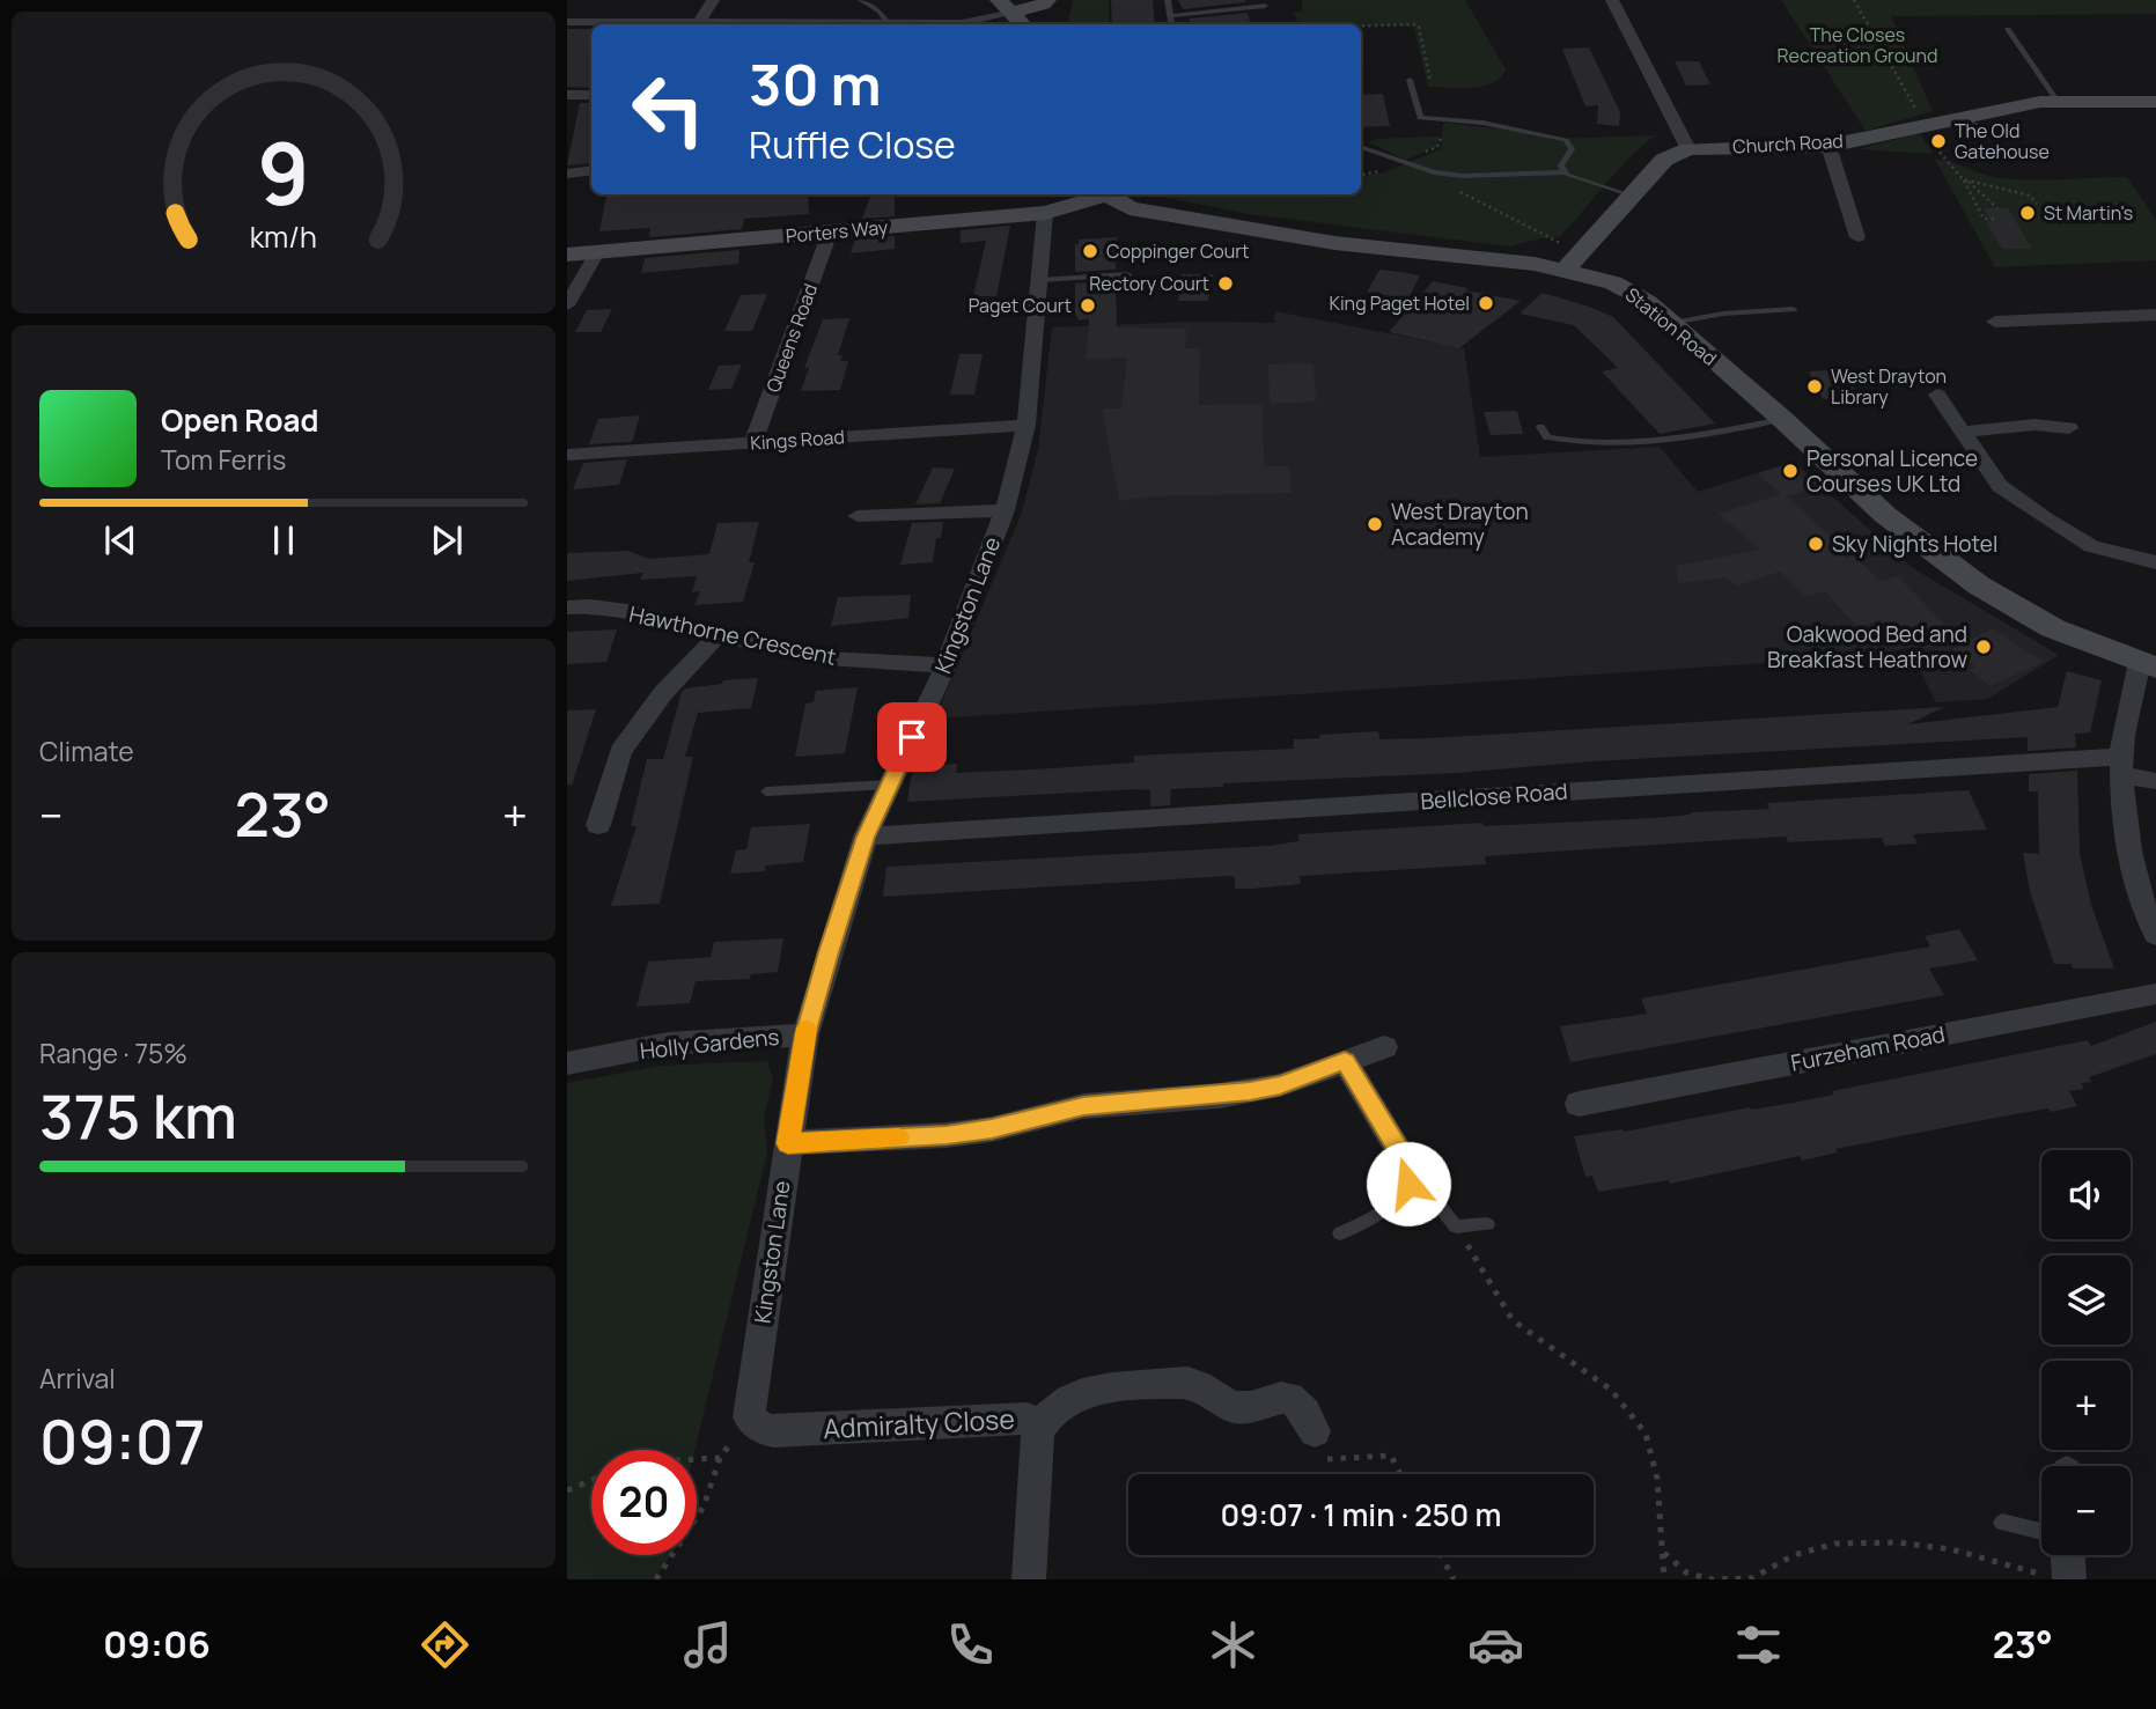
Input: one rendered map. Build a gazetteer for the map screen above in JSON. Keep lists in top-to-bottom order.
{
  "streets": {
    "street": [
      "Church Road",
      "Porters Way",
      "Station Road",
      "Queens Road",
      "Kings Road",
      "Kingston Lane",
      "Hawthorne Crescent",
      "Bellclose Road",
      "Holly Gardens",
      "Furzeham Road",
      "Admiralty Close"
    ]
  },
  "crossings": [
    ["Porters Way", "Queens Road"],
    ["Porters Way", "Kingston Lane"],
    ["Queens Road", "Kings Road"],
    ["Kings Road", "Kingston Lane"],
    ["Kingston Lane", "Hawthorne Crescent"],
    ["Kingston Lane", "Bellclose Road"],
    ["Kingston Lane", "Holly Gardens"],
    ["Kingston Lane", "Admiralty Close"]
  ],
  "parks": ["The Closes Recreation Ground"],
  "places": [
    "The Old Gatehouse",
    "St Martin's",
    "Coppinger Court",
    "Rectory Court",
    "King Paget Hotel",
    "Paget Court",
    "West Drayton Library",
    "Personal Licence Courses UK Ltd",
    "West Drayton Academy",
    "Sky Nights Hotel",
    "Oakwood Bed and Breakfast Heathrow"
  ],
  "page": {
    "turn": ["30 m", "Ruffle Close"],
    "song": ["Open Road", "Tom Ferris"],
    "tile": [
      "Climate",
      ["Range · 75%", "375 km"],
      ["Arrival", "09:07"]
    ],
    "heat": ["−", "23°", "+"],
    "map_buttons": ["+", "−"],
    "limit": "20",
    "trip": "09:07 · 1 min · 250 m",
    "tabs": ["09:06", "23°"],
    "gauge": ["9", "km/h"]
  }
}
